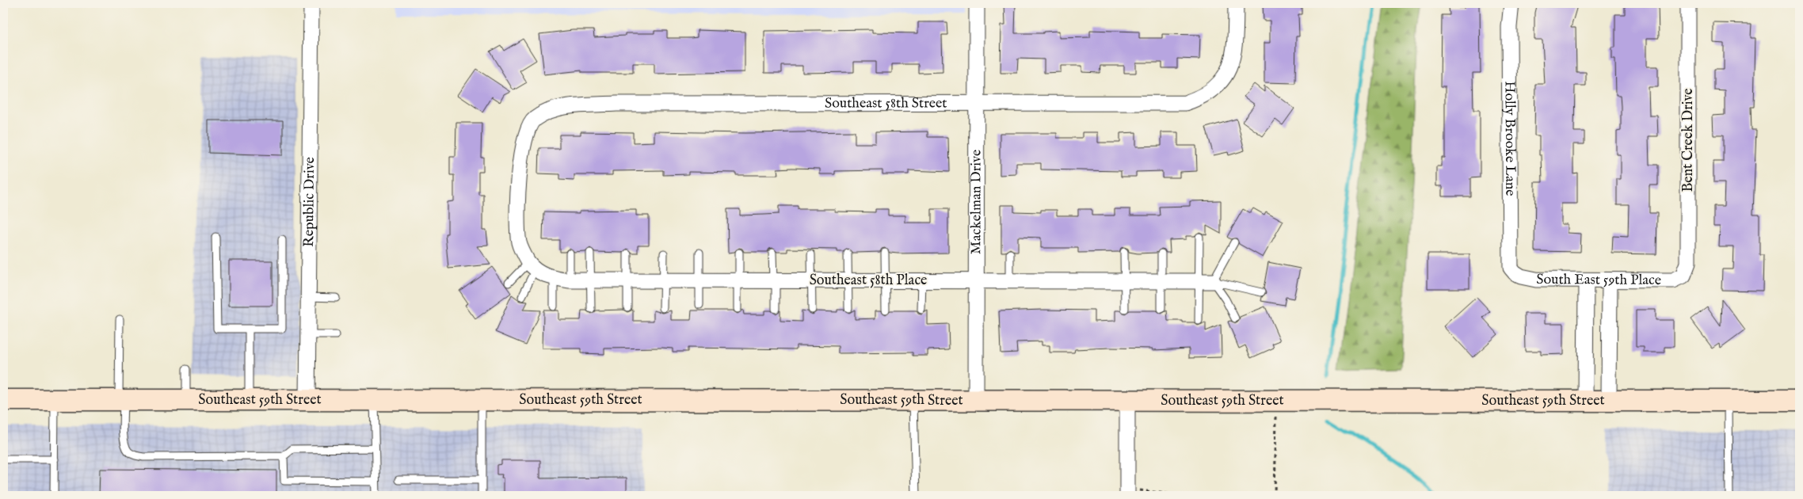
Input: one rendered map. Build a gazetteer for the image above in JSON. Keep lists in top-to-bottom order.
{
  "streets": {
    "main road": ["Southeast 59th Street"],
    "street": [
      "Southeast 58th Street",
      "Holly Brooke Lane",
      "Bent Creek Drive",
      "Republic Drive",
      "Mackelman Drive",
      "South East 59th Place",
      "Southeast 58th Place"
    ]
  },
  "crossings": [
    ["Southeast 58th Street", "Mackelman Drive"],
    ["Southeast 58th Street", "Southeast 58th Place"],
    ["Holly Brooke Lane", "South East 59th Place"],
    ["Bent Creek Drive", "South East 59th Place"],
    ["Republic Drive", "Southeast 59th Street"],
    ["Mackelman Drive", "Southeast 58th Place"],
    ["Mackelman Drive", "Southeast 59th Street"]
  ]
}
